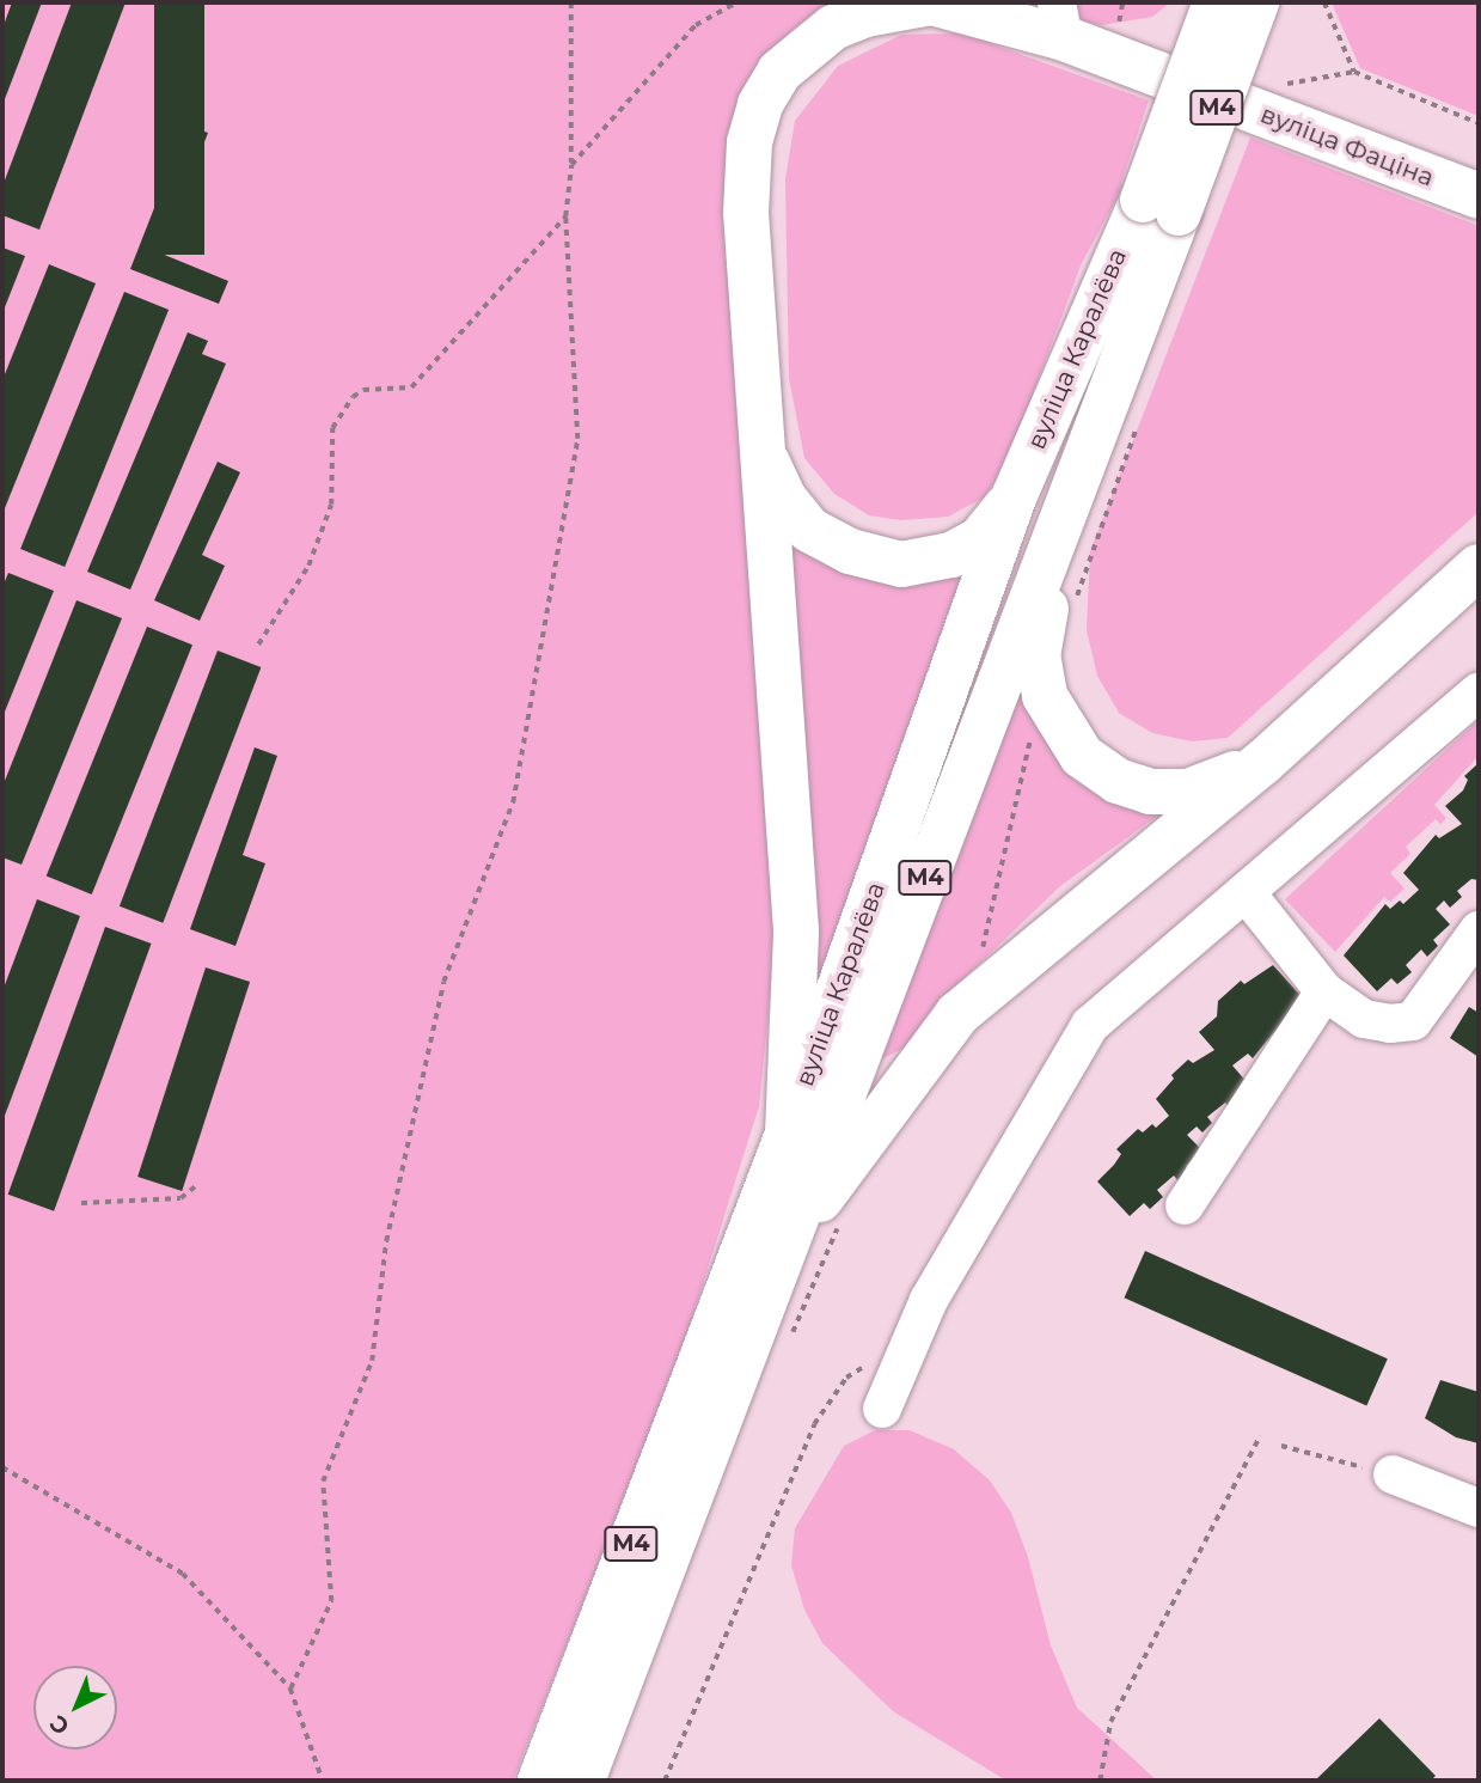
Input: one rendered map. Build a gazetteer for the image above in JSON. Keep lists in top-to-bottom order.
{
  "streets": {
    "main road": ["М4", "вуліца Фаціна", "вуліца Каралёва"]
  },
  "north": "bottom left"
}
